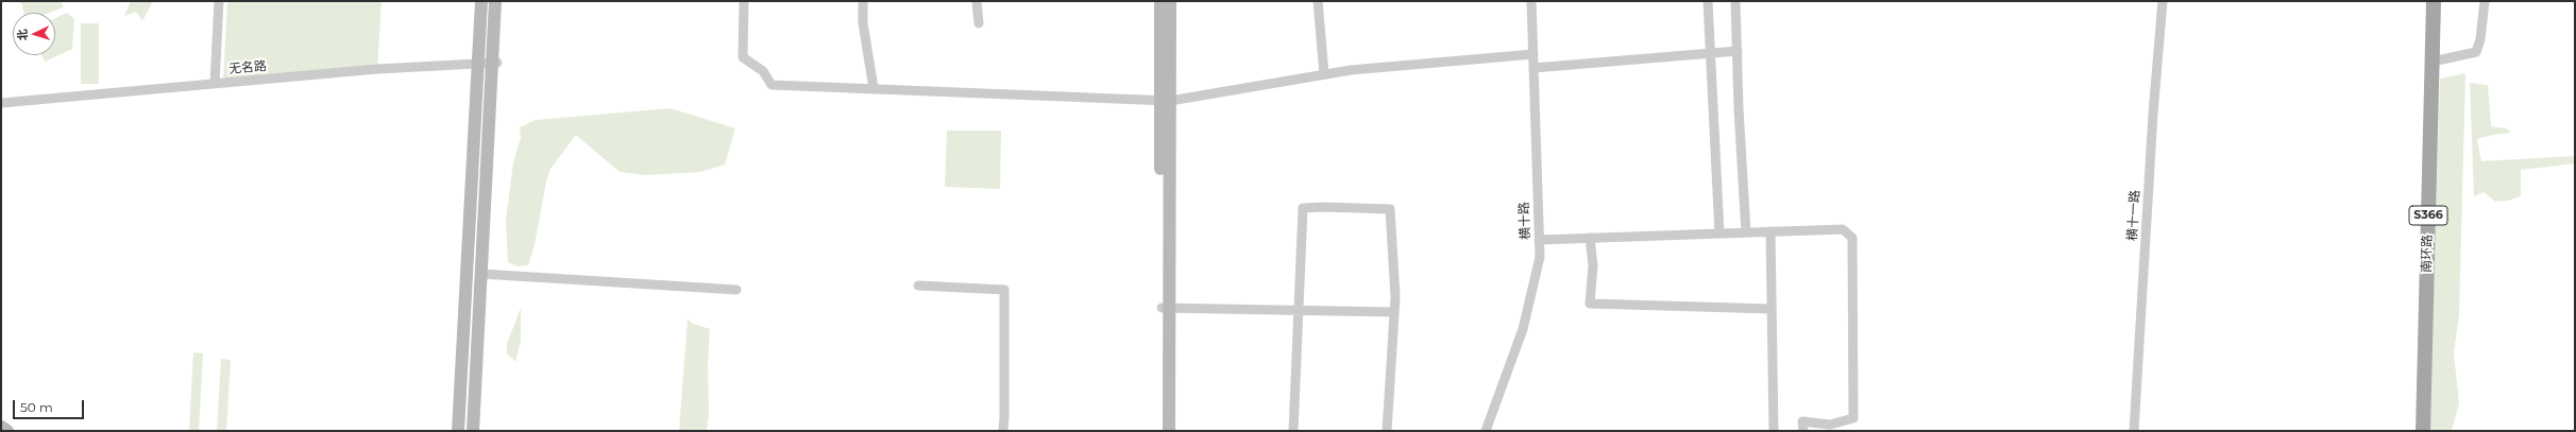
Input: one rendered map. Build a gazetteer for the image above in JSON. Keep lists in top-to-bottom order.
{
  "streets": {
    "main road": ["S366", "南环路"],
    "street": ["无名路", "横十一路", "横十路"]
  },
  "scale_bar": "50 m",
  "north": "left"
}
